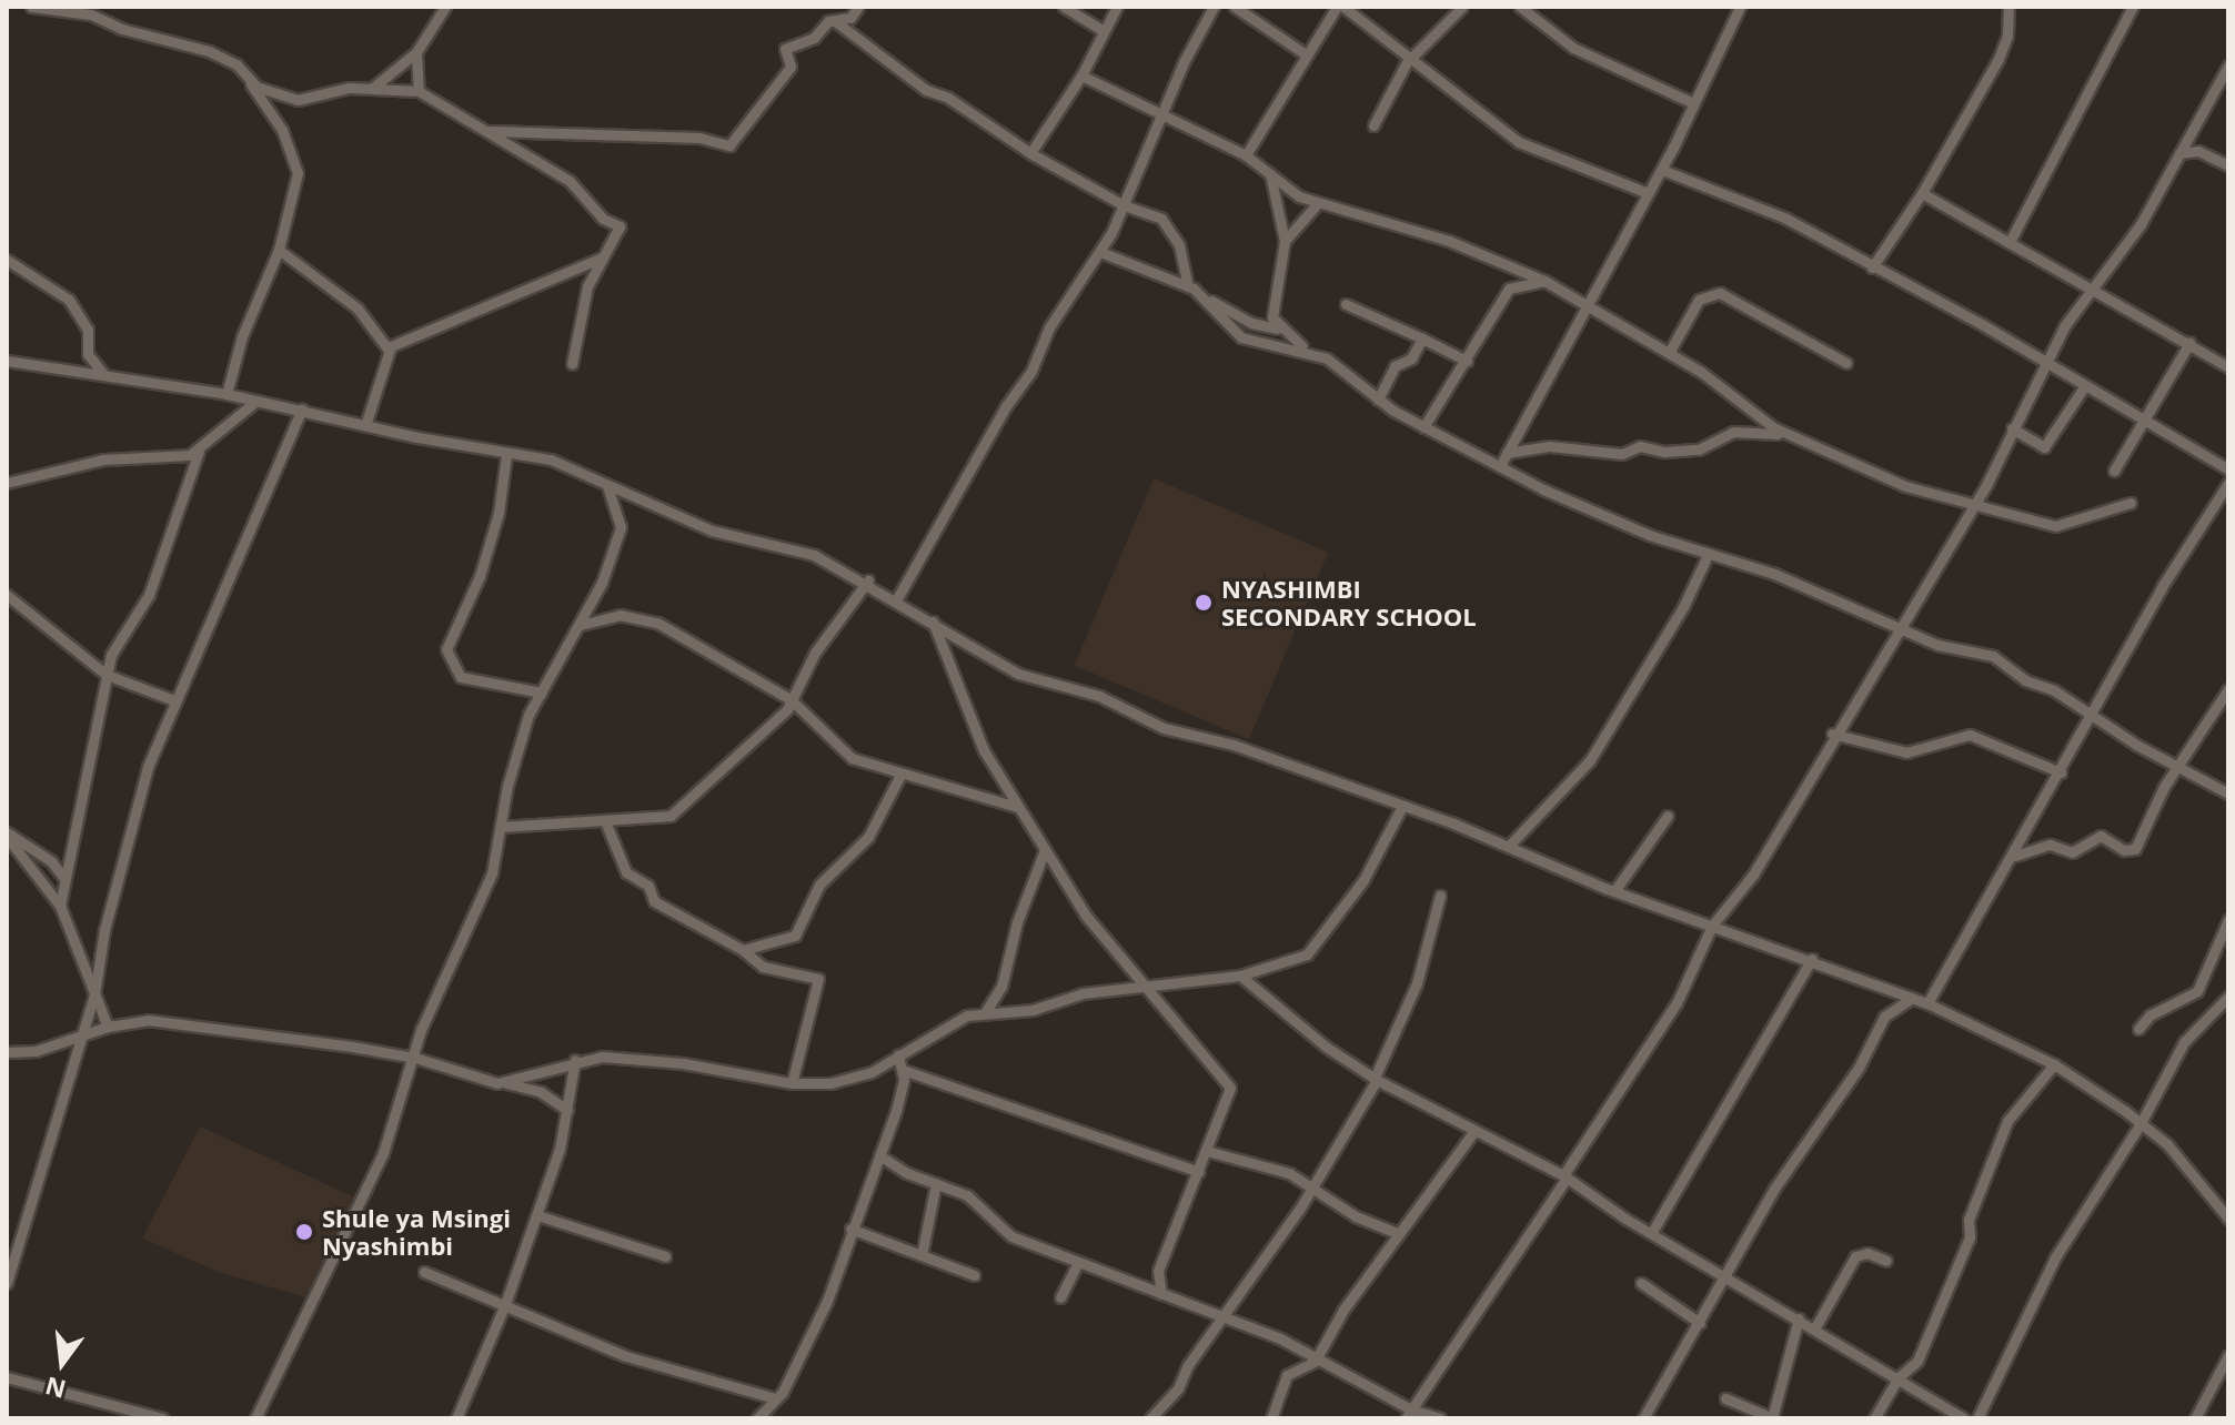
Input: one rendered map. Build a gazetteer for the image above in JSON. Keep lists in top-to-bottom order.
{
  "places": ["NYASHIMBI SECONDARY SCHOOL", "Shule ya Msingi Nyashimbi"],
  "north": "bottom"
}
